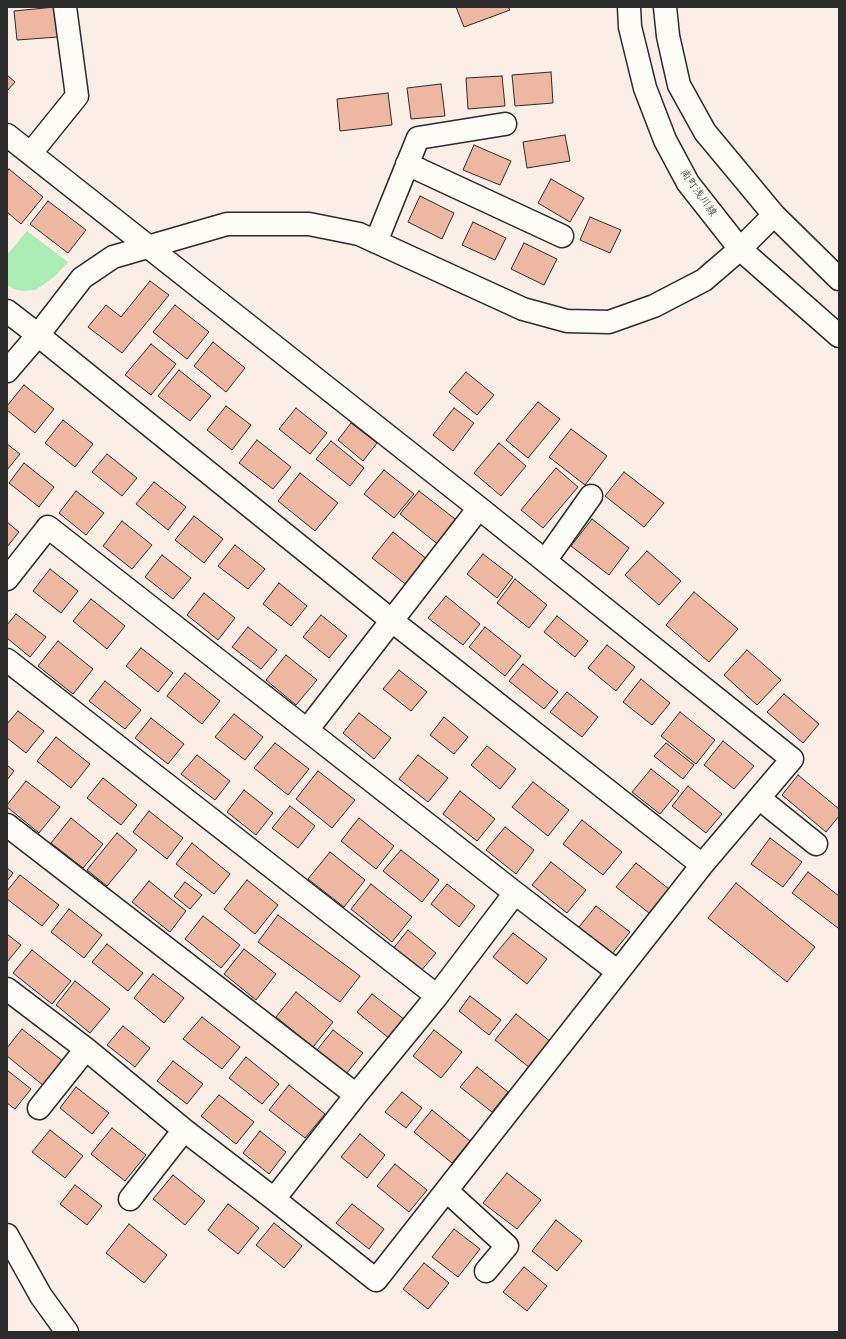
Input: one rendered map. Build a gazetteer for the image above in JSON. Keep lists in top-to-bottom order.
{
  "streets": {
    "street": ["南町浅川線"]
  }
}
